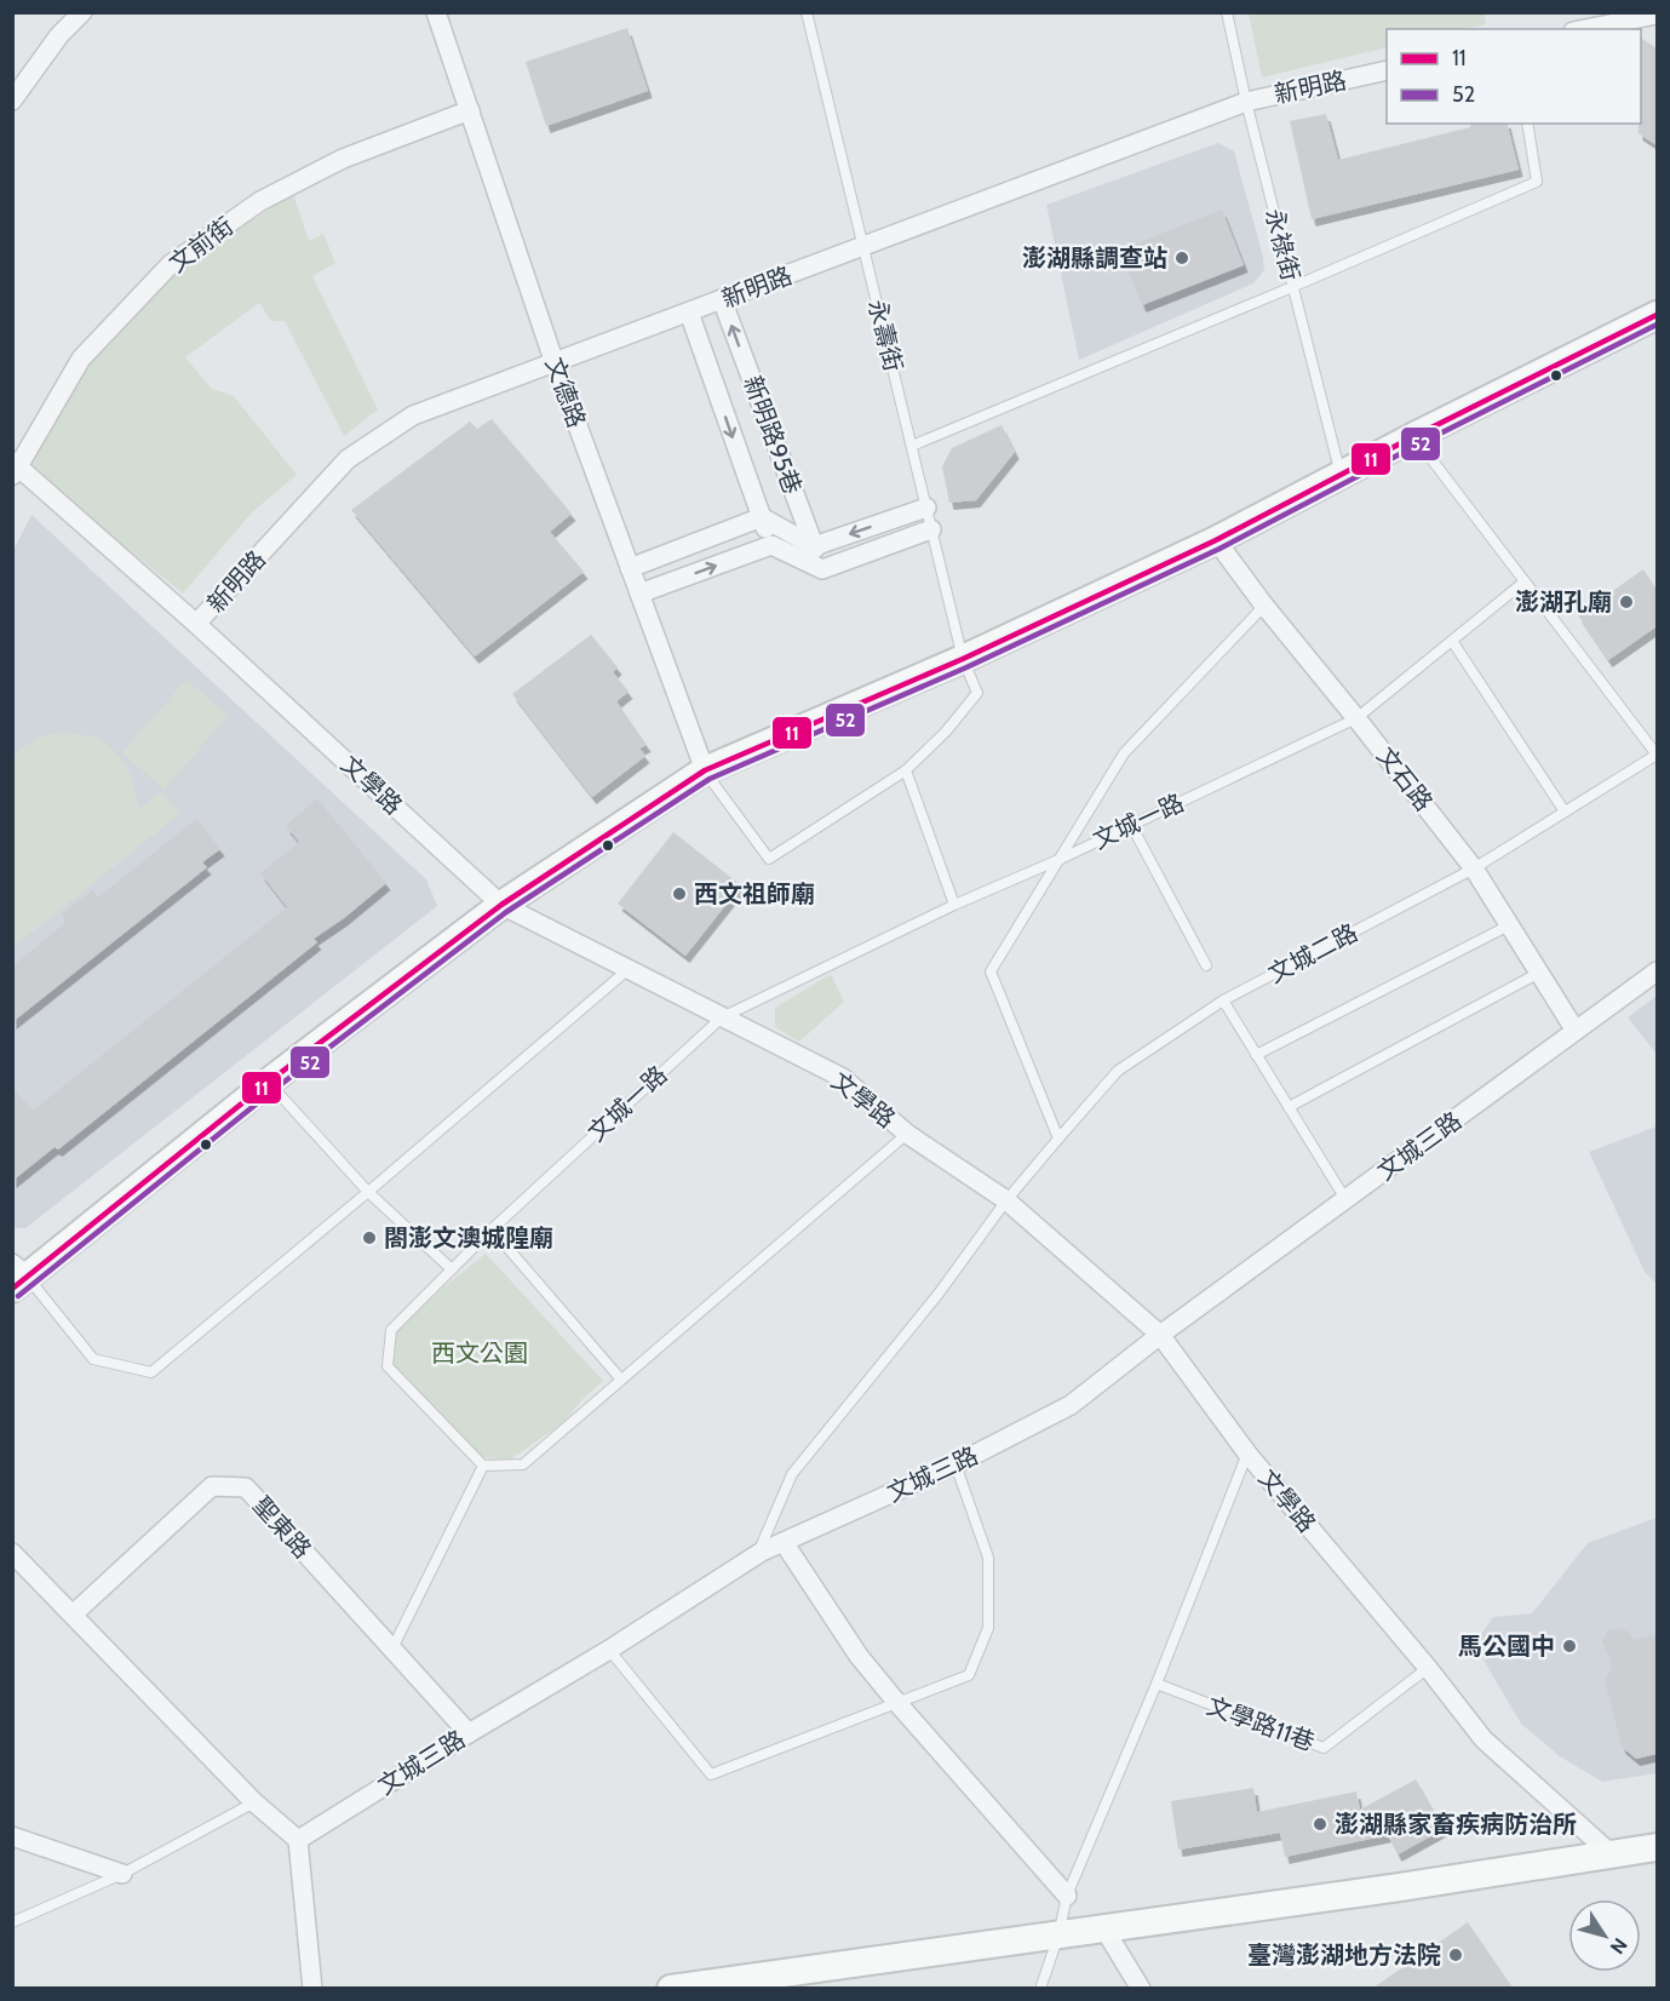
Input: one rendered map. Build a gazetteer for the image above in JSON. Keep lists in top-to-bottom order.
{
  "streets": {
    "street": [
      "新明路",
      "文前街",
      "文德路",
      "新明路95巷",
      "文石路",
      "文學路",
      "文城三路",
      "聖東路"
    ],
    "lane": [
      "永祿街",
      "永壽街",
      "文城一路",
      "文城二路",
      "文學路11巷"
    ]
  },
  "crossings": [
    ["新明路", "永祿街"],
    ["新明路", "永壽街"],
    ["新明路", "文德路"],
    ["新明路", "新明路95巷"],
    ["新明路", "文學路"],
    ["文前街", "文德路"],
    ["文前街", "文學路"],
    ["文石路", "文城一路"],
    ["文石路", "文城二路"],
    ["文石路", "文城三路"],
    ["文學路", "文城一路"],
    ["文學路", "文城二路"],
    ["文學路", "文城三路"],
    ["文學路", "文學路11巷"],
    ["文城二路", "文城三路"],
    ["文城三路", "聖東路"]
  ],
  "parks": ["西文公園"],
  "places": [
    "澎湖縣調查站",
    "澎湖孔廟",
    "西文祖師廟",
    "閤澎文澳城隍廟",
    "馬公國中",
    "澎湖縣家畜疾病防治所",
    "臺灣澎湖地方法院"
  ],
  "lines": ["transit line 11", "transit line 52"],
  "legend": ["11", "52"],
  "north": "bottom right"
}
